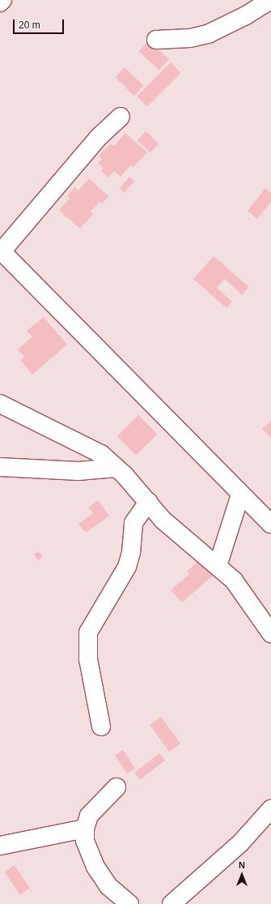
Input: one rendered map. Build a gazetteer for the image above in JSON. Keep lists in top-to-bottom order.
{
  "scale_bar": "20 m",
  "north": "top"
}
